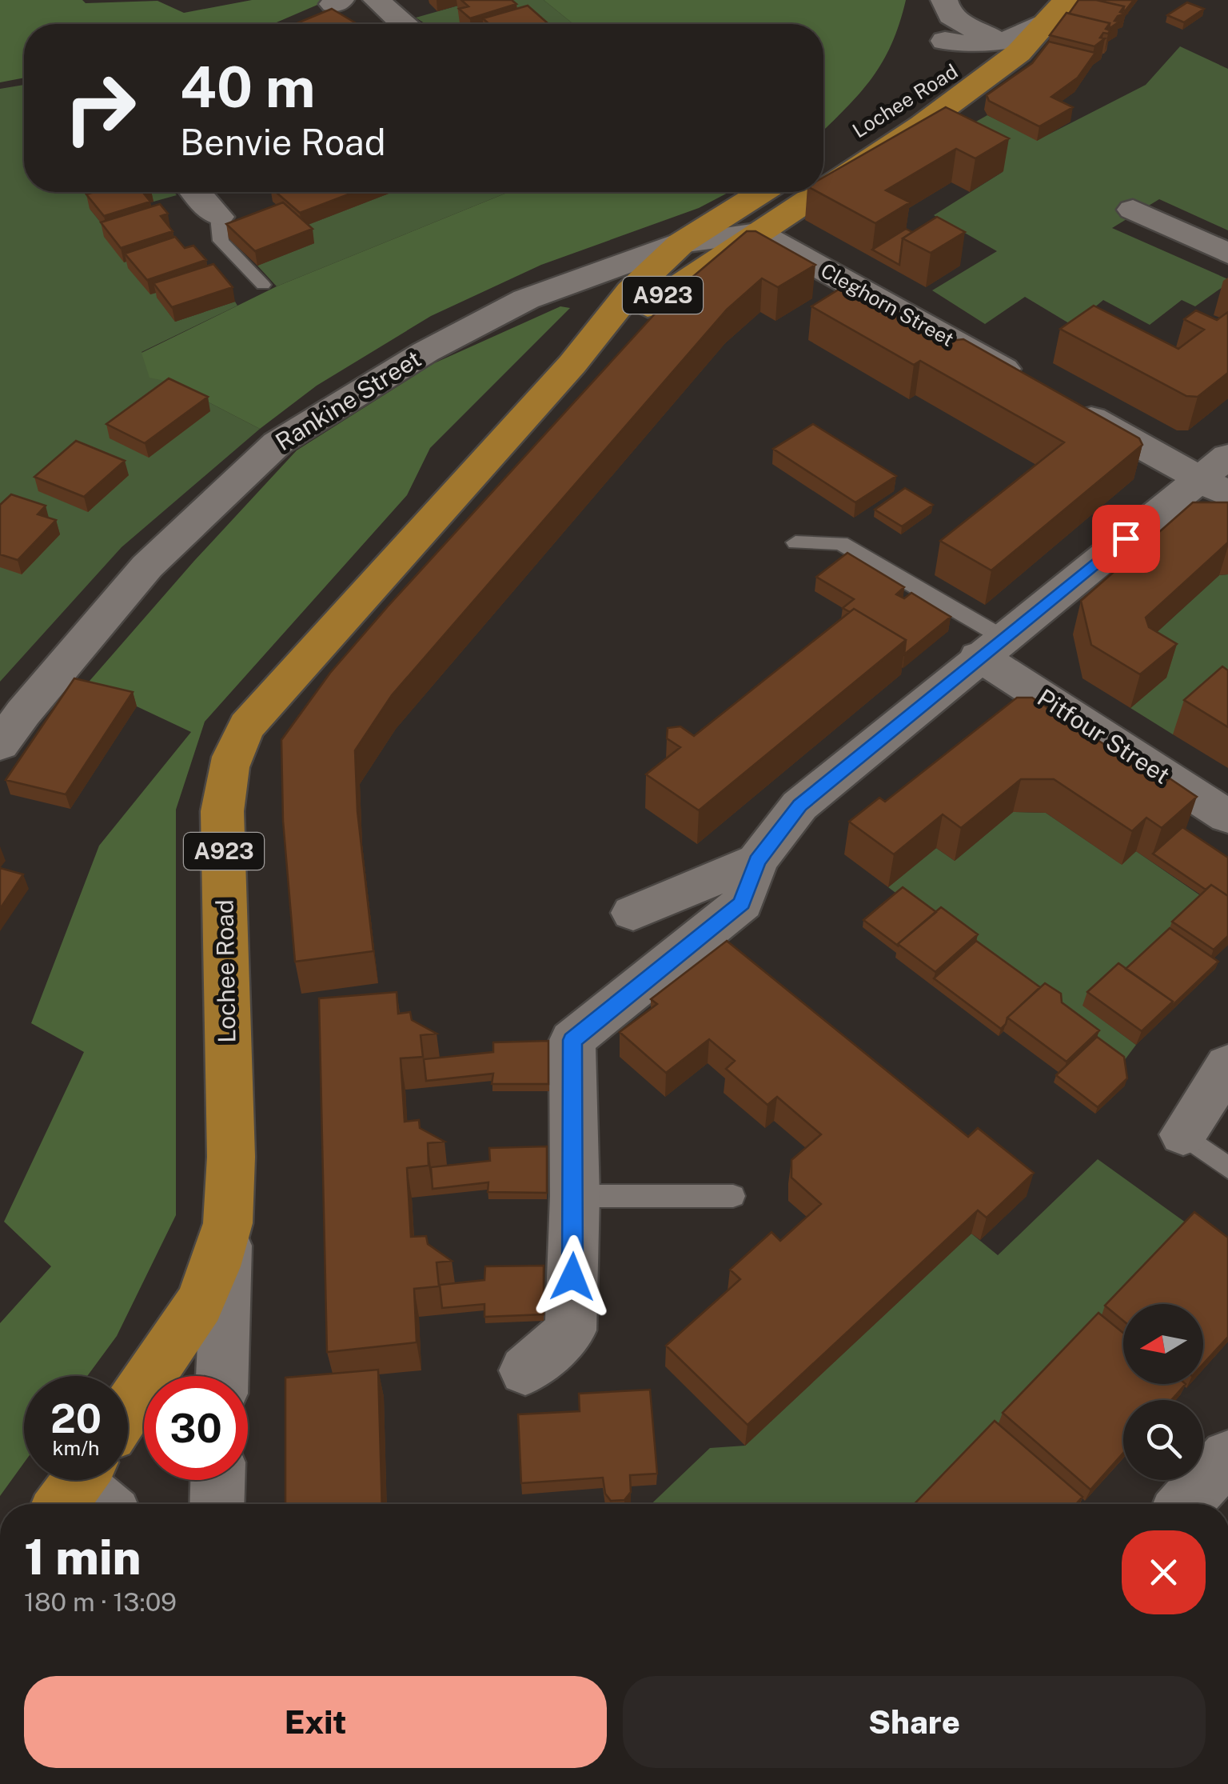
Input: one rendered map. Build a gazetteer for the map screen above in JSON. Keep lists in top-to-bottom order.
{
  "streets": {
    "main road": ["Lochee Road", "A923"],
    "street": ["Cleghorn Street", "Rankine Street", "Pitfour Street"]
  },
  "crossings": [
    ["Lochee Road", "Cleghorn Street"],
    ["Lochee Road", "Rankine Street"],
    ["Cleghorn Street", "Rankine Street"]
  ],
  "north": "left",
  "page": {
    "turn": ["40 m", "Benvie Road"],
    "speed": "20 km/h",
    "limit": "30",
    "heading": ["1 min", "180 m · 13:09"],
    "buttons": ["Exit", "Share"]
  }
}
